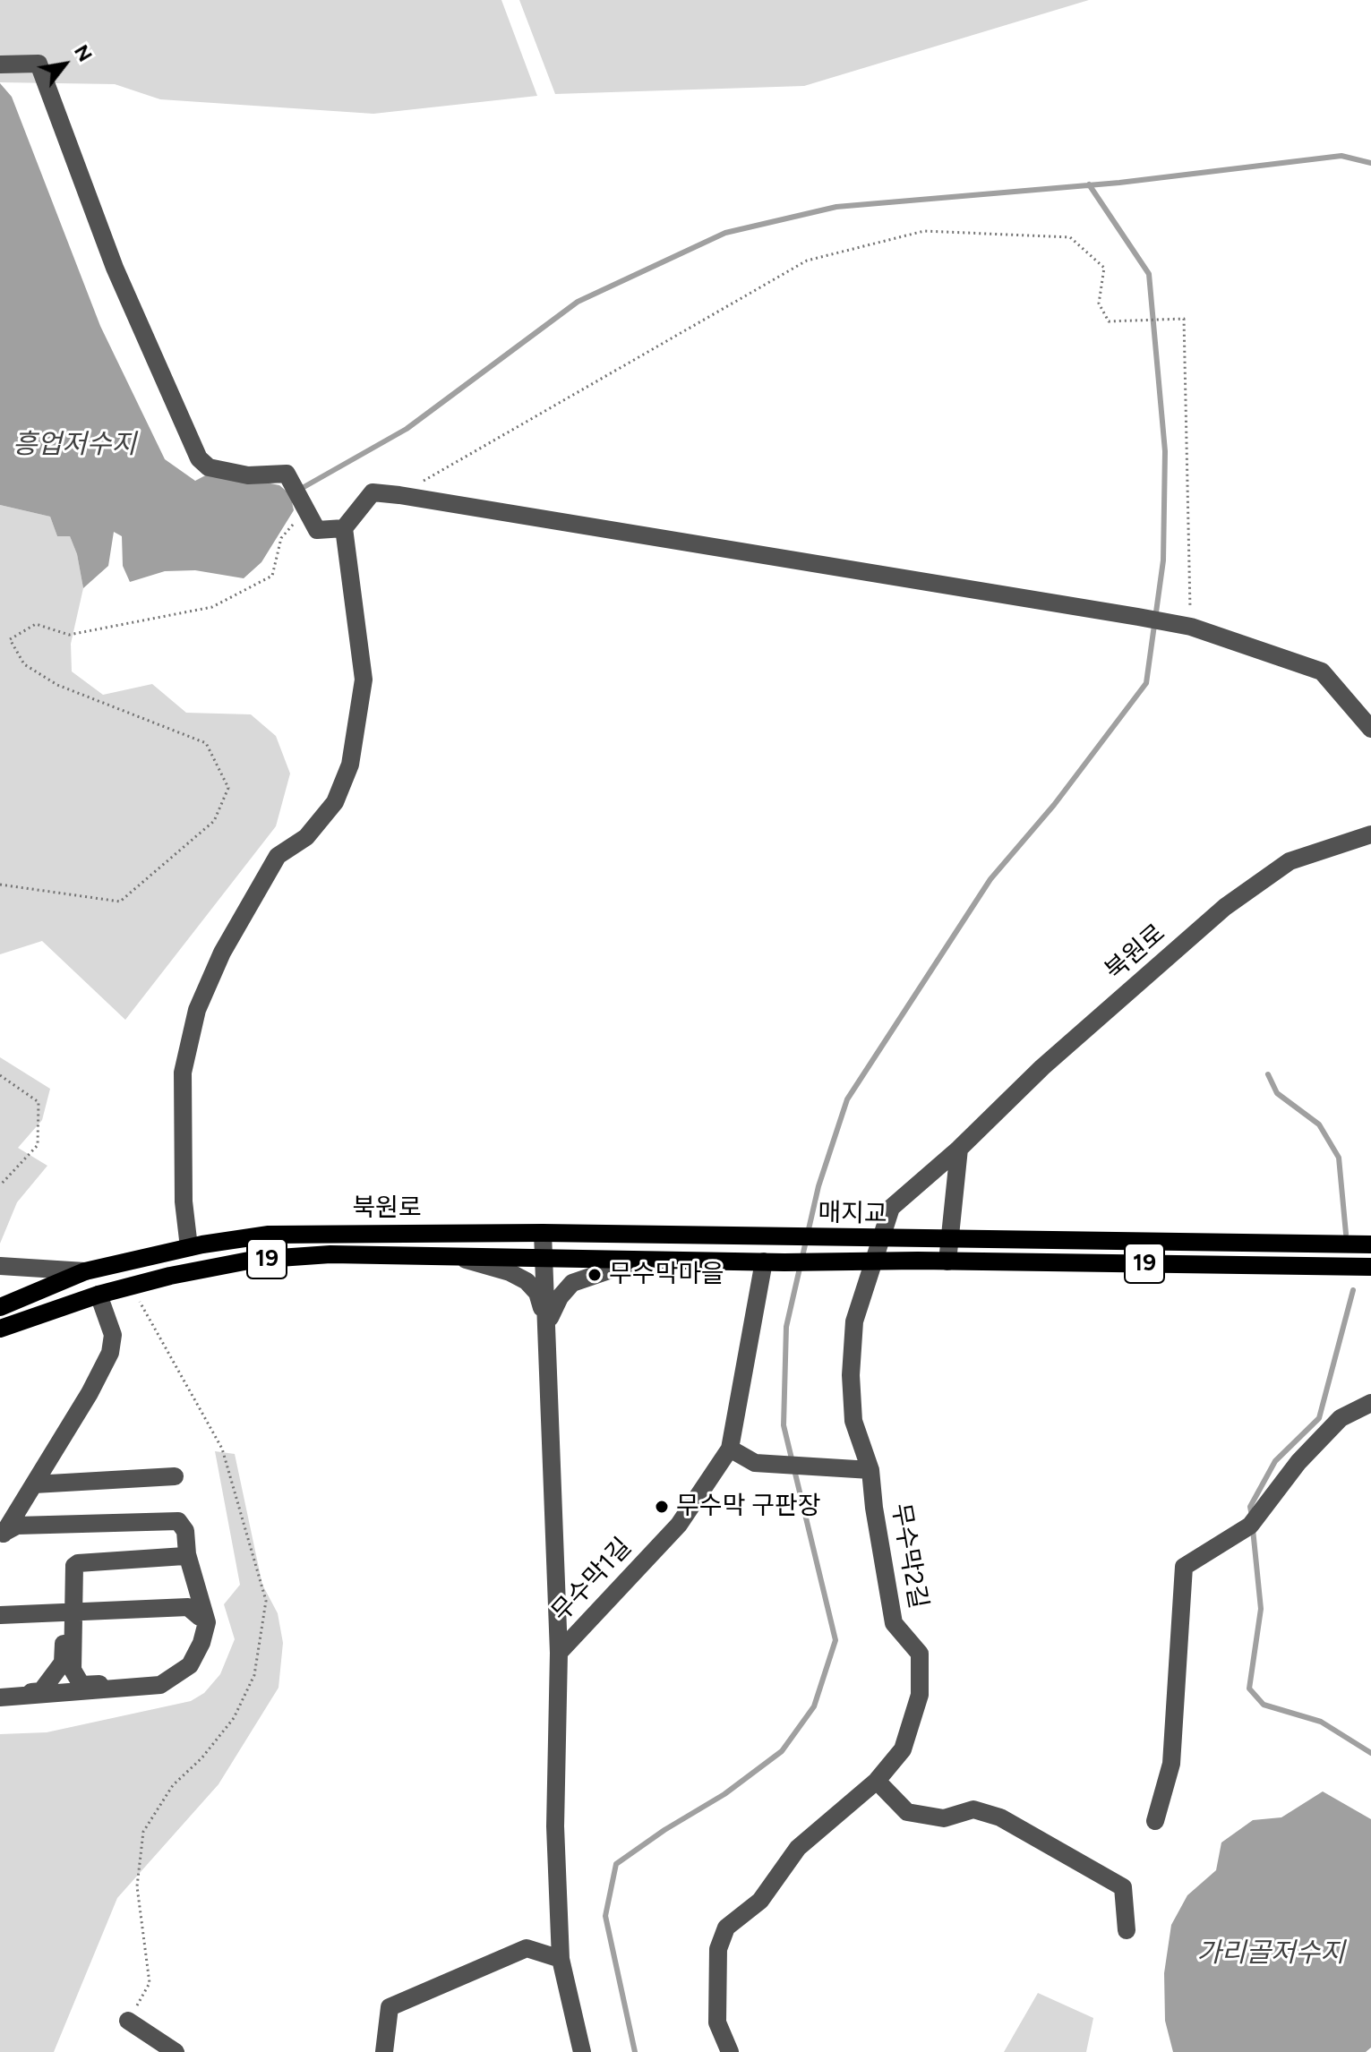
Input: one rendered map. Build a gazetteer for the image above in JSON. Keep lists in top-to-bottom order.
{
  "streets": {
    "main road": ["북원로", "매지교", "19"],
    "street": ["무수막2길", "무수막1길"]
  },
  "crossings": [
    ["북원로", "매지교"],
    ["북원로", "무수막2길"],
    ["북원로", "무수막1길"],
    ["매지교", "19"]
  ],
  "water": ["흥업저수지", "가리골저수지"],
  "places": ["무수막마을", "무수막 구판장"],
  "north": "top right"
}
